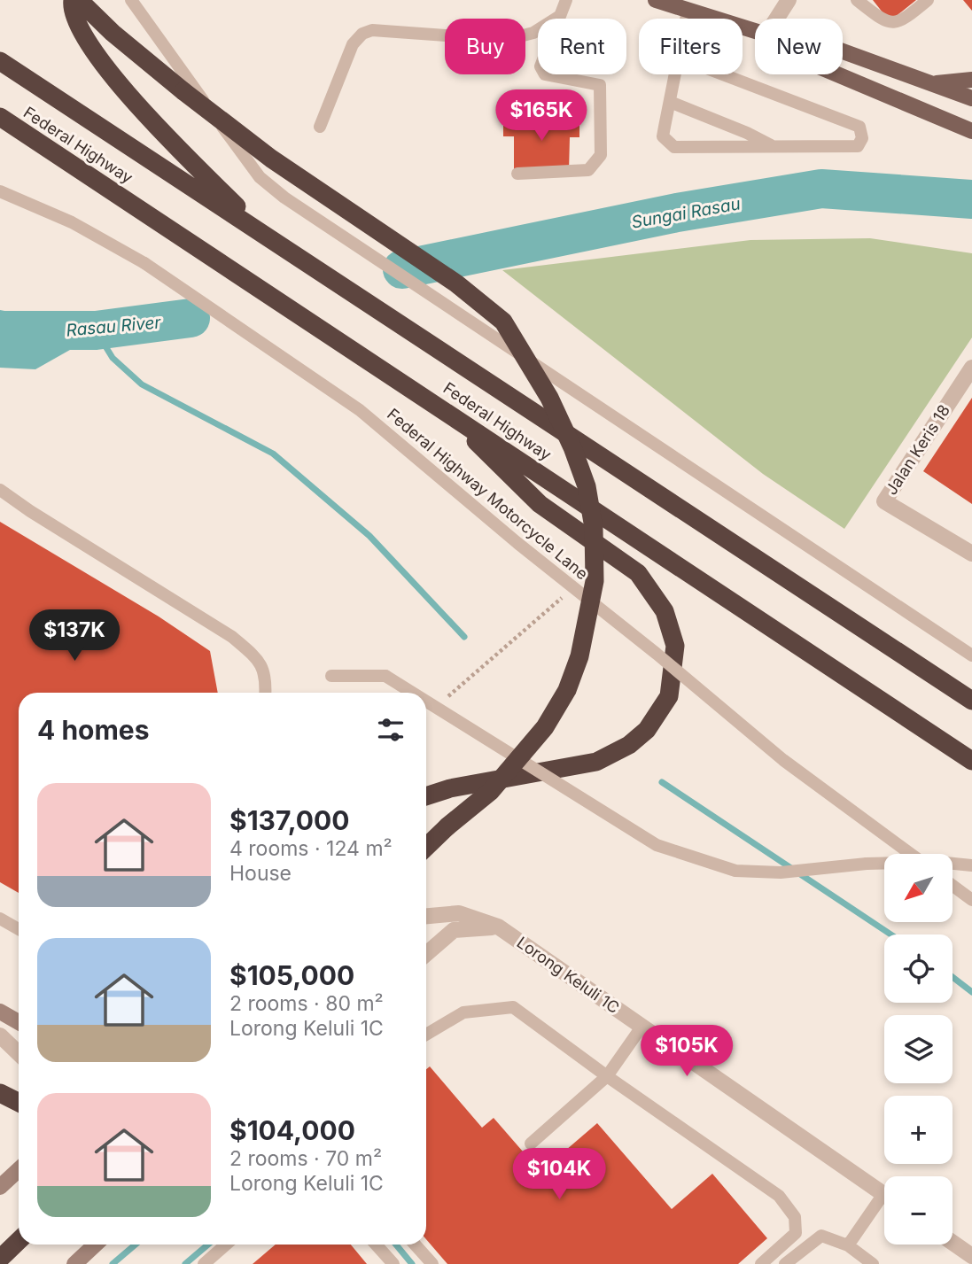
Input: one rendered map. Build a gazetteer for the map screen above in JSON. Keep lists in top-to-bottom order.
{
  "streets": {
    "highway": ["Federal Highway"],
    "street": ["Jalan Keris 18", "Lorong Keluli 1C"],
    "lane": ["Federal Highway Motorcycle Lane"]
  },
  "water": ["Sungai Rasau", "Rasau River"],
  "north": "bottom left",
  "page": {
    "chip": [
      "Buy",
      "Rent",
      "Filters",
      "New"
    ],
    "price": [
      "$165K",
      "$137K",
      "$105K",
      "$104K"
    ],
    "heading": "4 homes",
    "list": [
      {
        "name": "$137,000",
        "note": "4 rooms · 124 m² · House"
      },
      {
        "name": "$105,000",
        "note": "2 rooms · 80 m² · Lorong Keluli 1C"
      },
      {
        "name": "$104,000",
        "note": "2 rooms · 70 m² · Lorong Keluli 1C"
      }
    ],
    "map_buttons": ["+", "−"]
  }
}
